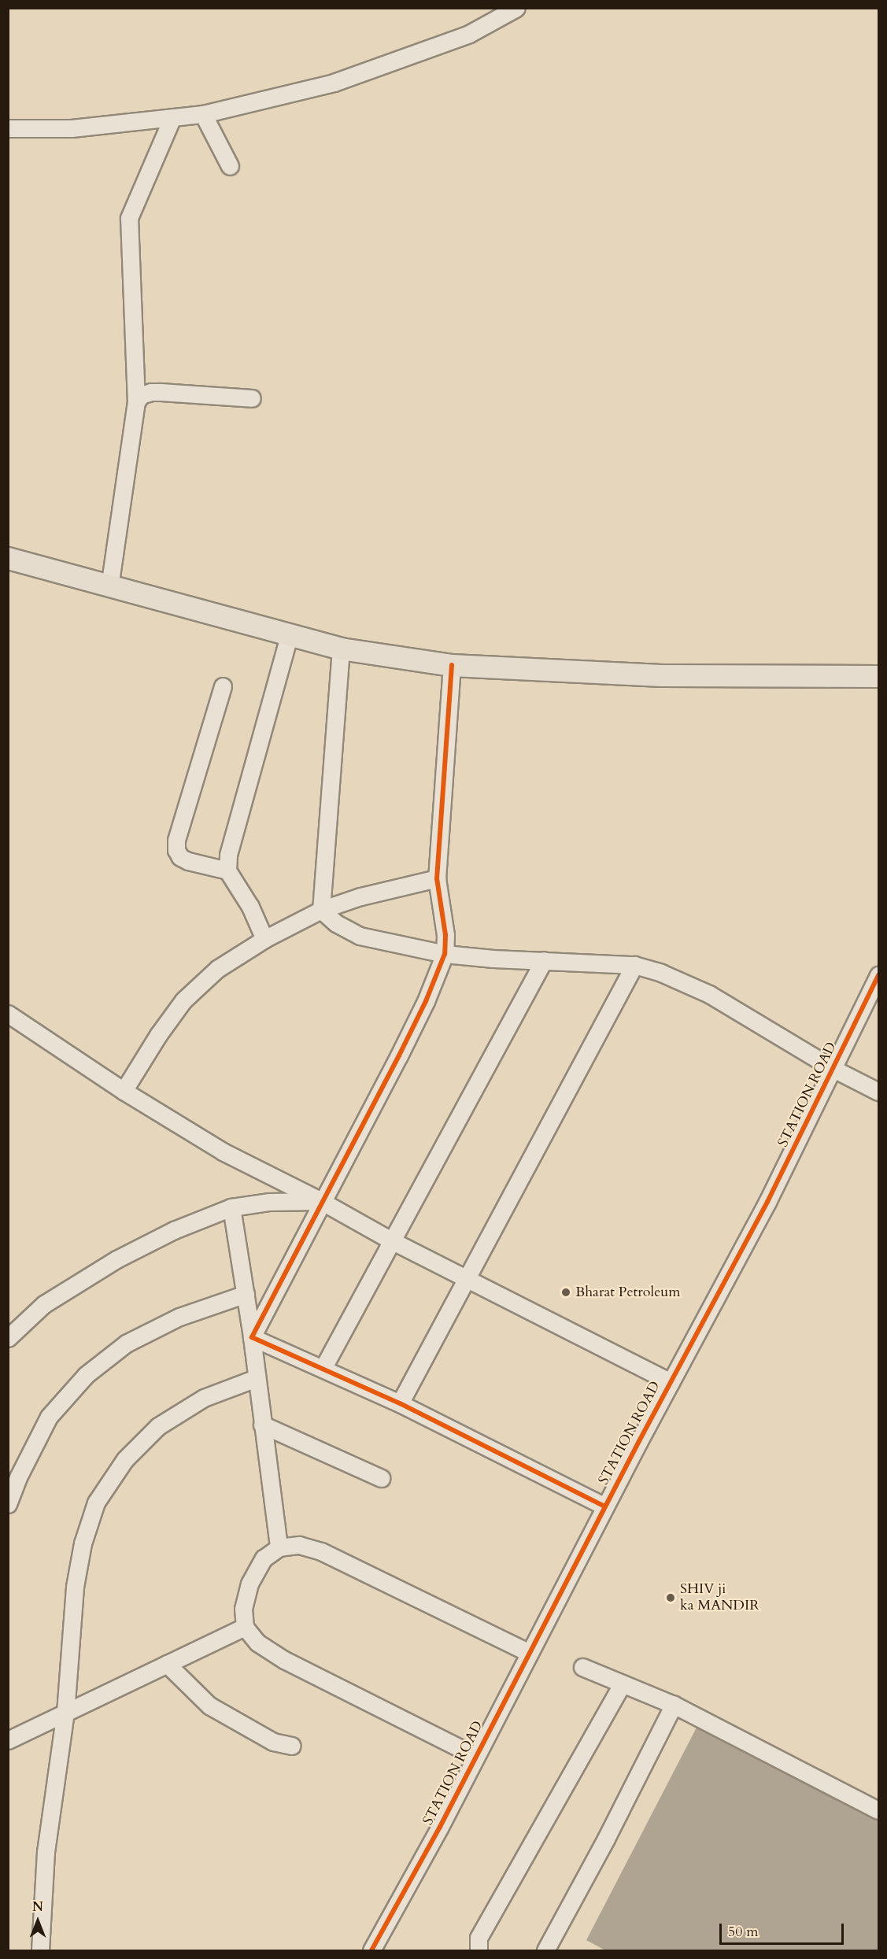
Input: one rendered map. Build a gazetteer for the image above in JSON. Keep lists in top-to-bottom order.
{
  "streets": {
    "street": ["STATION ROAD"]
  },
  "places": ["Bharat Petroleum", "SHIV ji ka MANDIR"],
  "scale_bar": "50 m",
  "north": "top"
}
